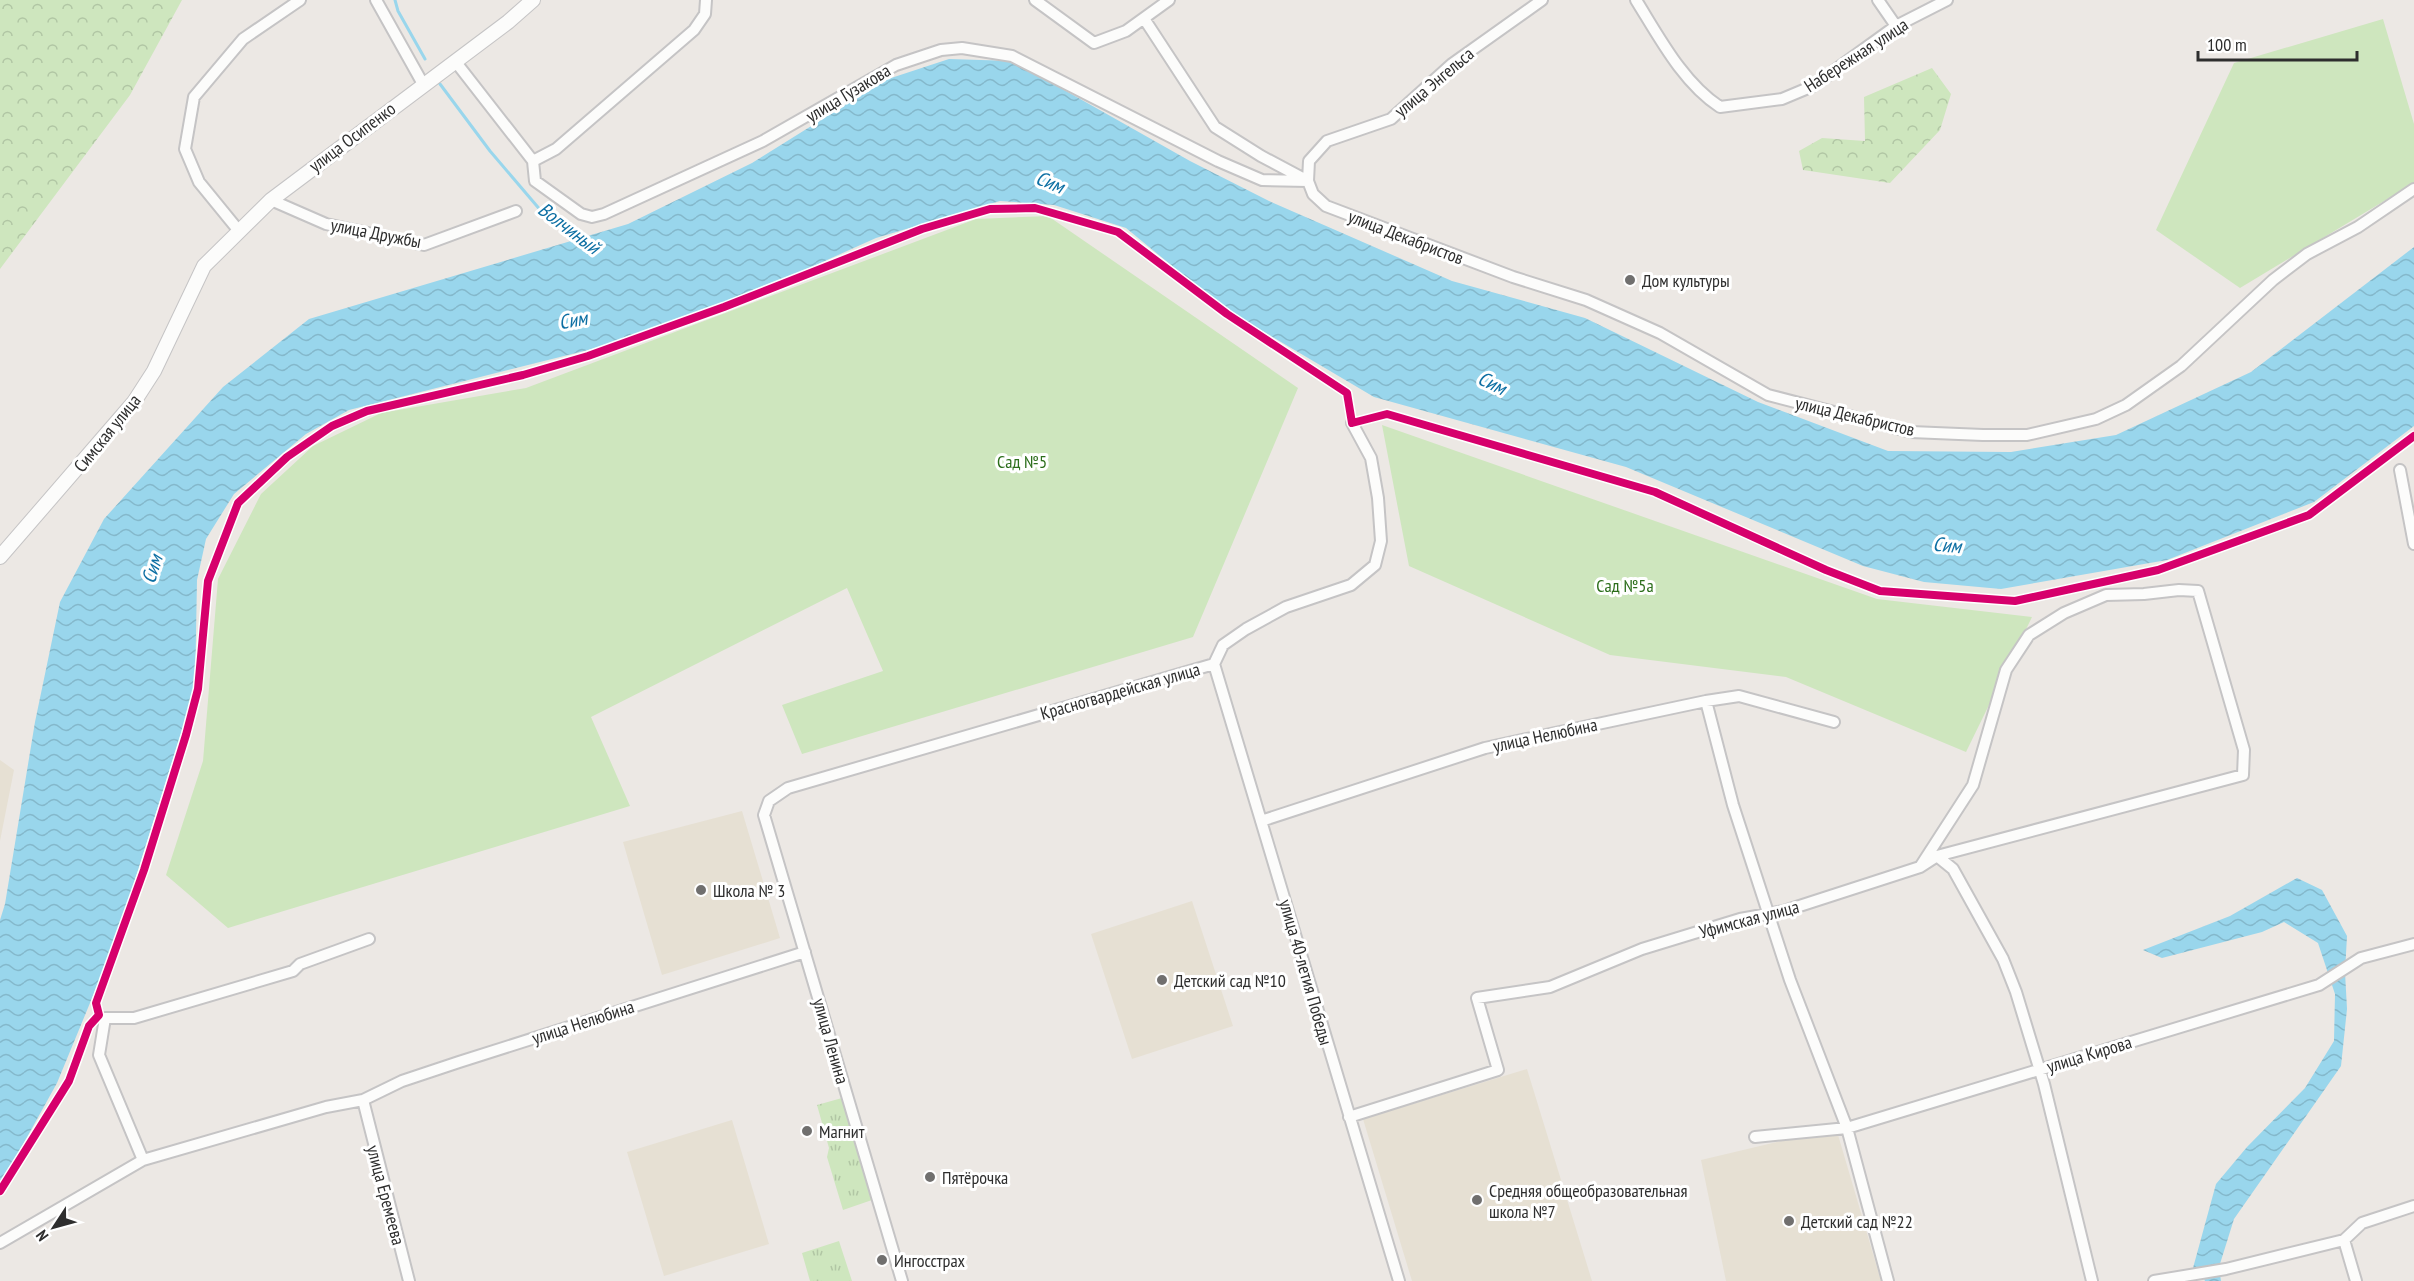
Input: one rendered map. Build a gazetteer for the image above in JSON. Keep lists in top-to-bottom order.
{
  "streets": {
    "main road": ["улица Осипенко", "Симская улица"],
    "street": [
      "Набережная улица",
      "улица Энгельса",
      "улица Гузакова",
      "улица Дружбы",
      "улица Декабристов",
      "Красногвардейская улица",
      "улица Нелюбина",
      "Уфимская улица",
      "улица 40-летия Победы",
      "улица Ленина",
      "улица Кирова",
      "улица Еремеева"
    ]
  },
  "crossings": [
    ["улица Энгельса", "улица Гузакова"],
    ["улица Энгельса", "улица Декабристов"],
    ["улица Гузакова", "улица Осипенко"],
    ["улица Гузакова", "улица Декабристов"],
    ["улица Осипенко", "улица Дружбы"],
    ["улица Осипенко", "Симская улица"],
    ["Красногвардейская улица", "улица 40-летия Победы"],
    ["Красногвардейская улица", "улица Ленина"],
    ["улица Нелюбина", "улица 40-летия Победы"],
    ["улица Нелюбина", "улица Ленина"],
    ["улица Нелюбина", "улица Еремеева"],
    ["Уфимская улица", "улица 40-летия Победы"]
  ],
  "water": ["Сим", "Волчиный"],
  "parks": ["Сад №5", "Сад №5а"],
  "places": [
    "Дом культуры",
    "Школа № 3",
    "Детский сад №10",
    "Магнит",
    "Пятёрочка",
    "Средняя общеобразовательная школа №7",
    "Детский сад №22",
    "Ингосстрах"
  ],
  "scale_bar": "100 m",
  "north": "bottom left"
}
